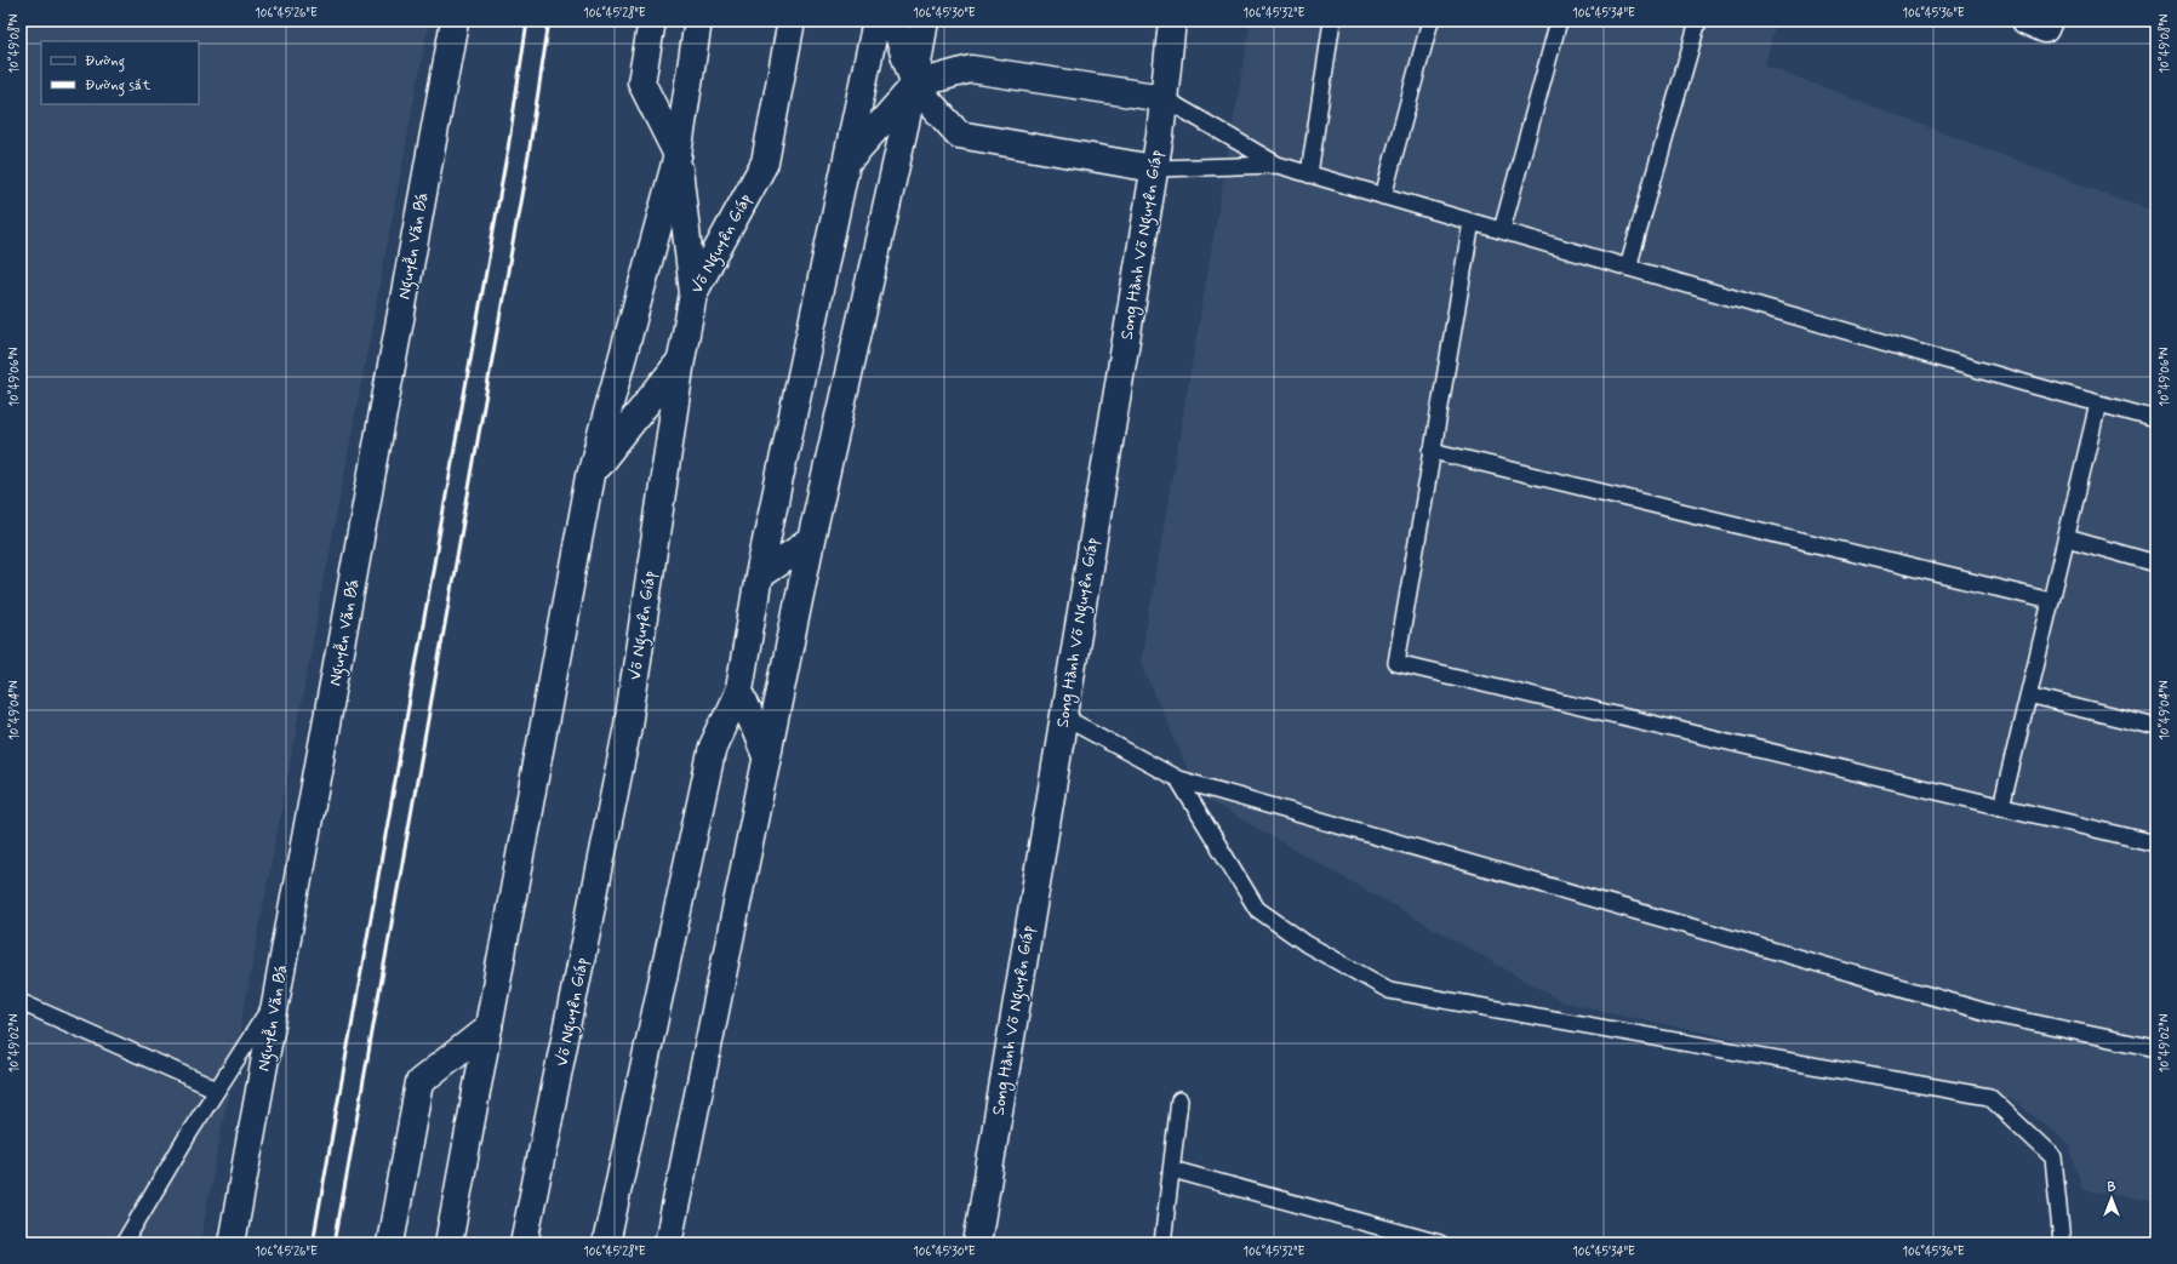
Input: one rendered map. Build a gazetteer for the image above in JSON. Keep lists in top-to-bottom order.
{
  "streets": {
    "main road": ["Võ Nguyên Giáp", "Song Hành Võ Nguyên Giáp", "Nguyễn Văn Bá"]
  },
  "legend": ["Đường", "Đường sắt"],
  "north": "top",
  "coordinates": [
    "106°45'26\"E",
    "106°45'28\"E",
    "106°45'30\"E",
    "106°45'32\"E",
    "106°45'34\"E",
    "106°45'36\"E",
    "10°49'08\"N",
    "10°49'06\"N",
    "10°49'04\"N",
    "10°49'02\"N"
  ]
}
